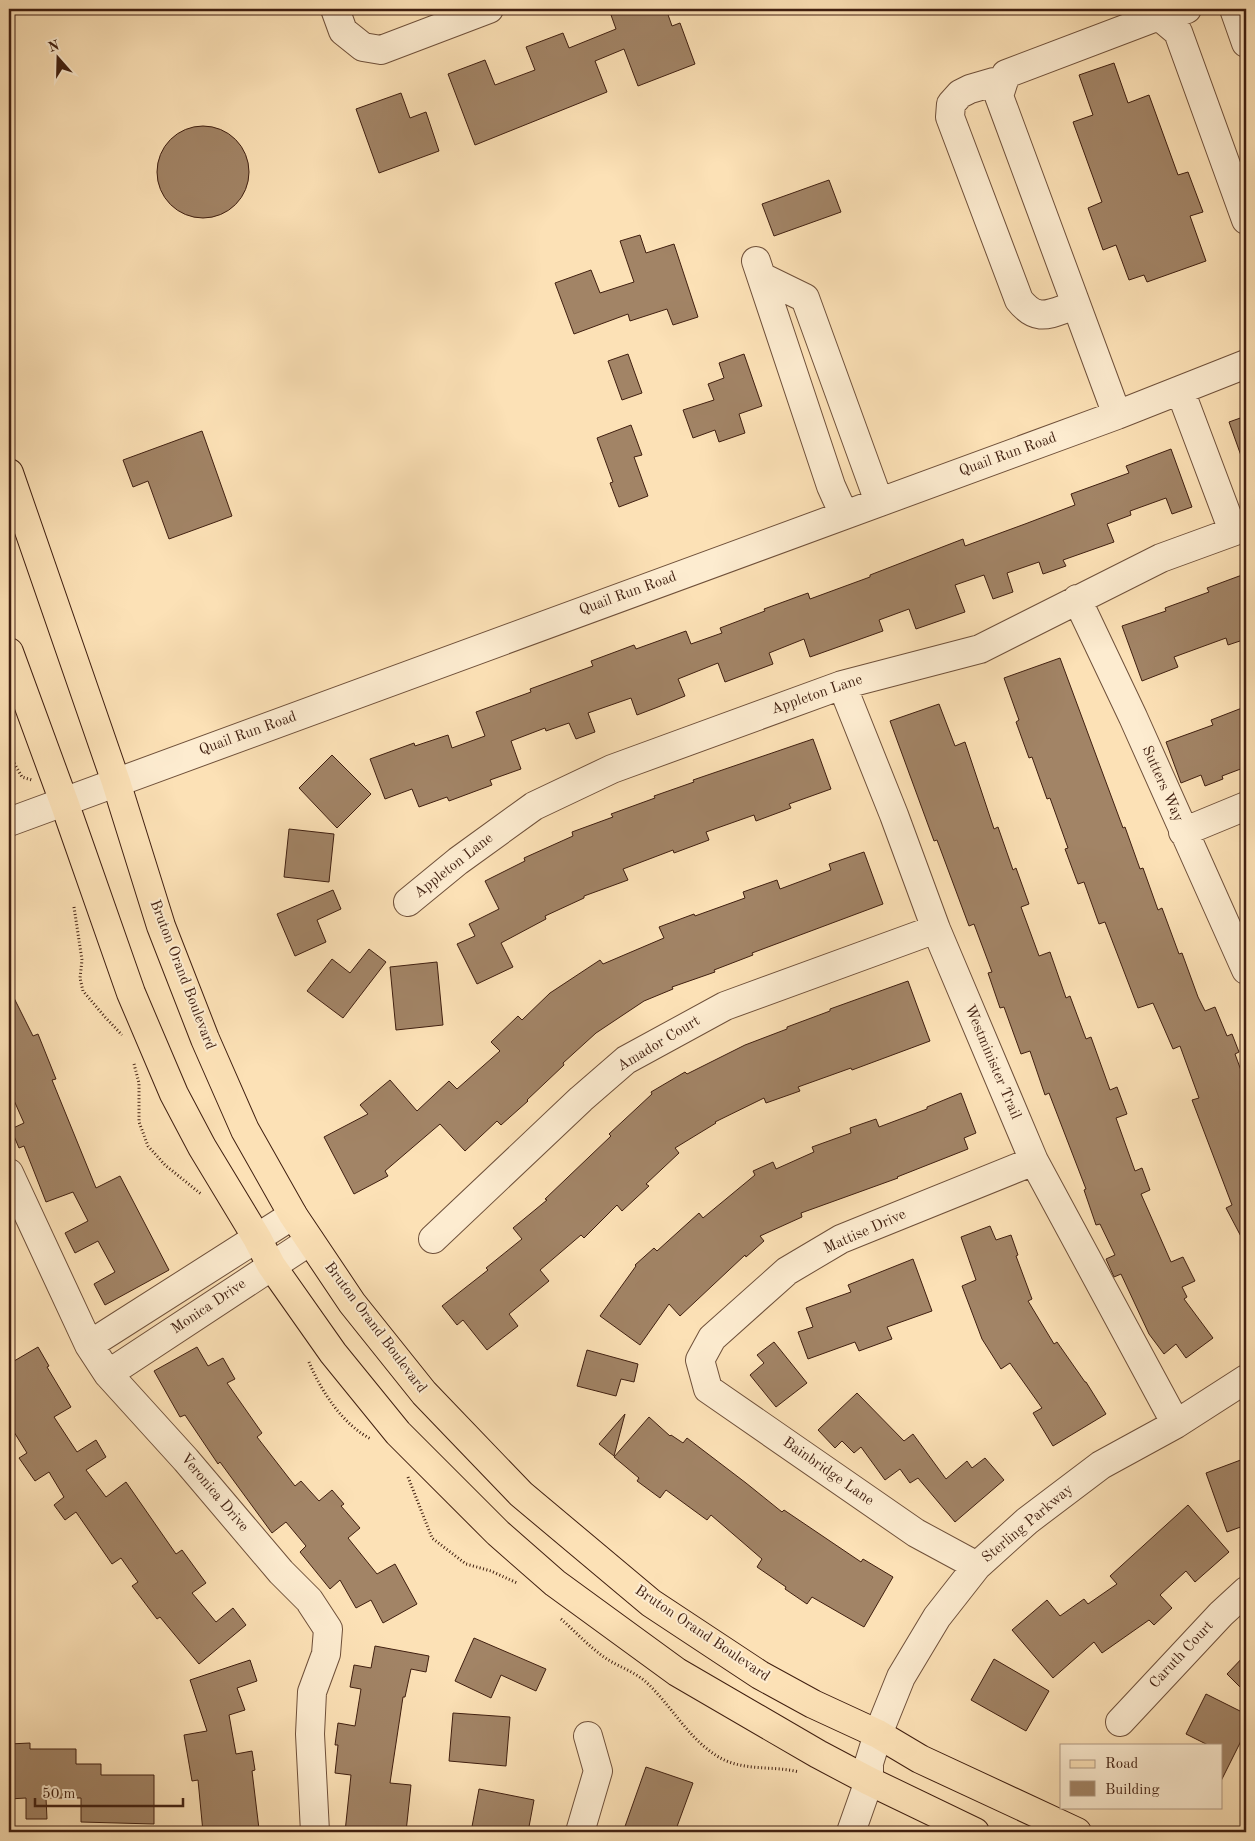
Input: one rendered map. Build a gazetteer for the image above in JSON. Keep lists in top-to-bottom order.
{
  "streets": {
    "main road": ["Bruton Orand Boulevard"],
    "street": [
      "Quail Run Road",
      "Appleton Lane",
      "Sutters Way",
      "Amador Court",
      "Westminister Trail",
      "Mattise Drive",
      "Monica Drive",
      "Bainbridge Lane",
      "Veronica Drive",
      "Sterling Parkway",
      "Caruth Court"
    ]
  },
  "crossings": [
    ["Quail Run Road", "Bruton Orand Boulevard"],
    ["Appleton Lane", "Sutters Way"],
    ["Appleton Lane", "Westminister Trail"],
    ["Bruton Orand Boulevard", "Monica Drive"],
    ["Bruton Orand Boulevard", "Sterling Parkway"],
    ["Amador Court", "Westminister Trail"],
    ["Westminister Trail", "Mattise Drive"],
    ["Westminister Trail", "Sterling Parkway"],
    ["Mattise Drive", "Bainbridge Lane"],
    ["Monica Drive", "Veronica Drive"],
    ["Bainbridge Lane", "Sterling Parkway"]
  ],
  "legend": ["Road", "Building"],
  "scale_bar": "50 m",
  "north": "top"
}
